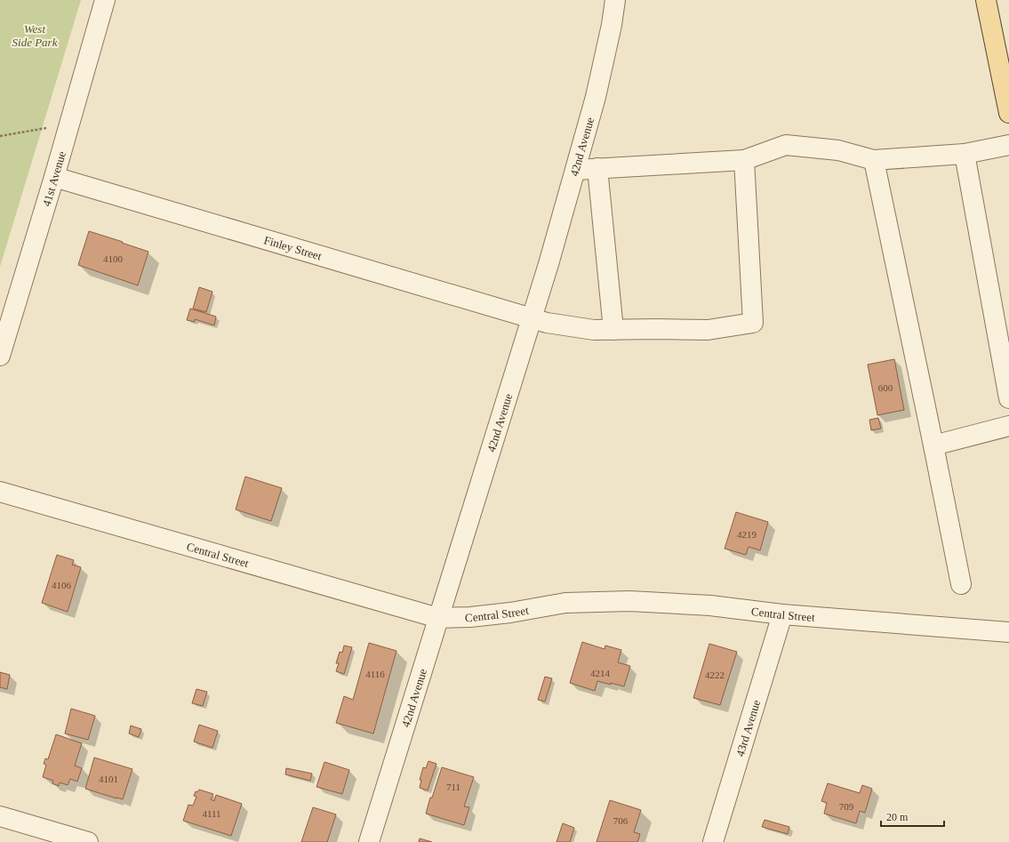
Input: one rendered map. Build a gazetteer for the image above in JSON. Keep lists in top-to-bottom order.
{
  "streets": {
    "street": [
      "42nd Avenue",
      "41st Avenue",
      "Finley Street",
      "Central Street",
      "43rd Avenue"
    ]
  },
  "crossings": [
    ["42nd Avenue", "Finley Street"],
    ["42nd Avenue", "Central Street"],
    ["41st Avenue", "Finley Street"],
    ["Central Street", "43rd Avenue"]
  ],
  "parks": ["West Side Park"],
  "house_numbers": [
    "4100",
    "600",
    "4219",
    "4106",
    "4214",
    "4116",
    "4222",
    "4101",
    "711",
    "709",
    "4111",
    "706"
  ],
  "scale_bar": "20 m"
}
